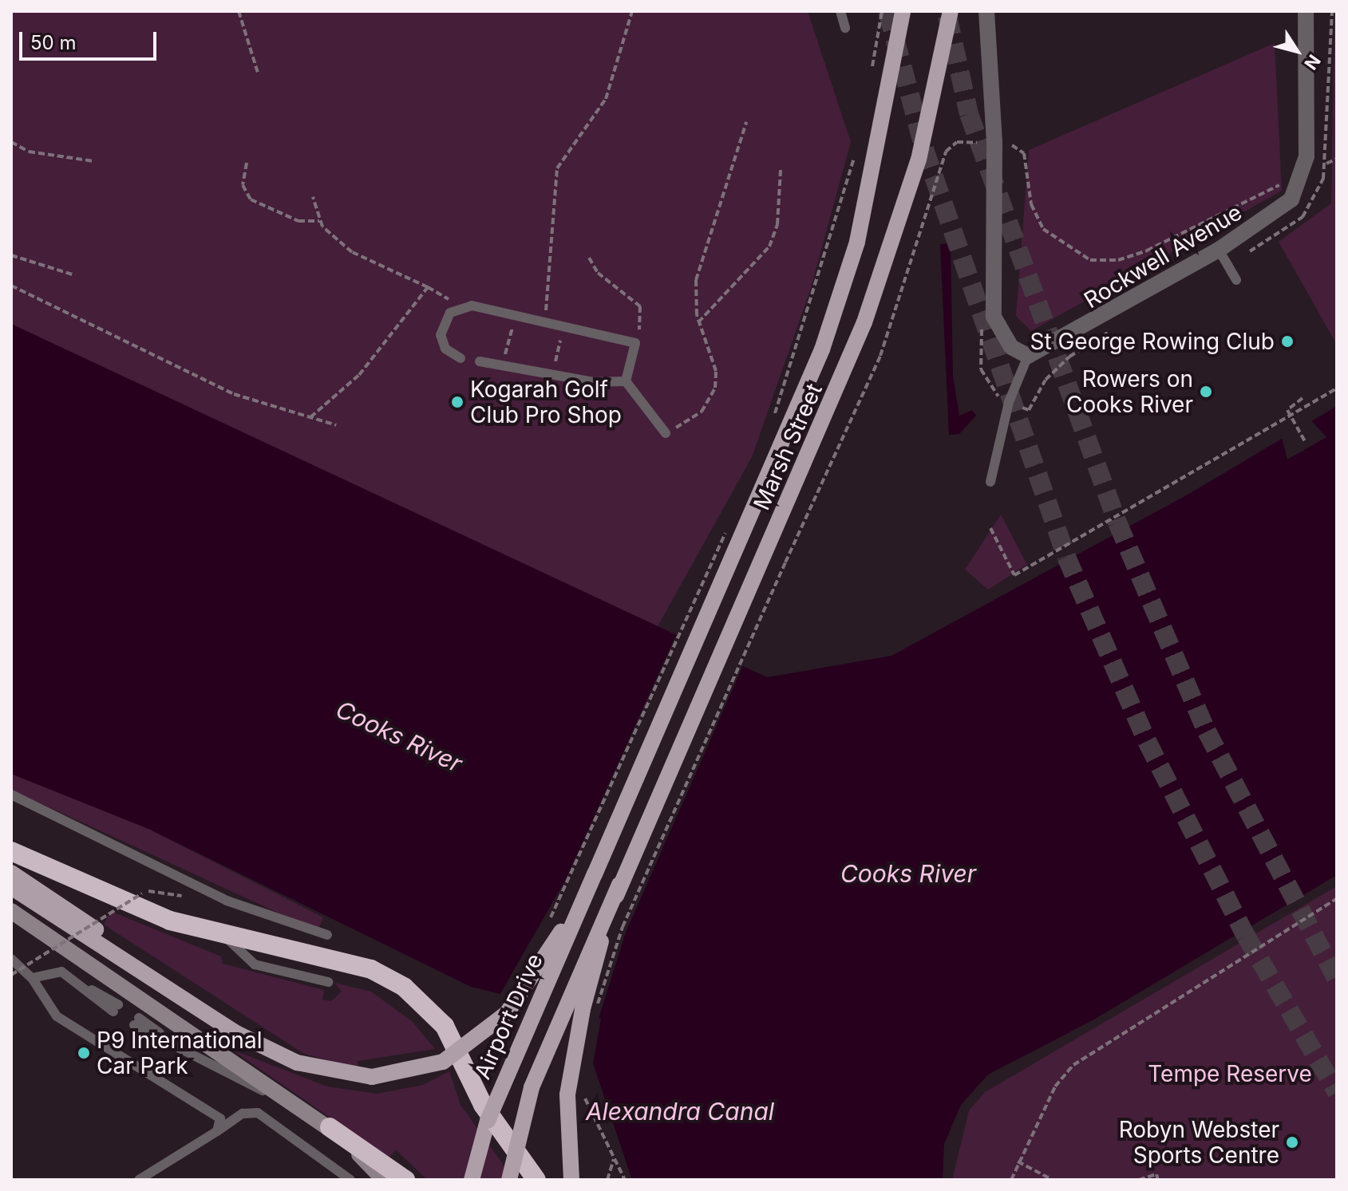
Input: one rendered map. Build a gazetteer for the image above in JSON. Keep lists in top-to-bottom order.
{
  "streets": {
    "main road": ["Marsh Street", "Airport Drive"],
    "street": ["Rockwell Avenue"]
  },
  "crossings": [
    ["Marsh Street", "Airport Drive"]
  ],
  "water": ["Cooks River", "Alexandra Canal"],
  "parks": ["Tempe Reserve"],
  "places": [
    "St George Rowing Club",
    "Rowers on Cooks River",
    "Kogarah Golf Club Pro Shop",
    "P9 International Car Park",
    "Robyn Webster Sports Centre"
  ],
  "scale_bar": "50 m",
  "north": "bottom right"
}
